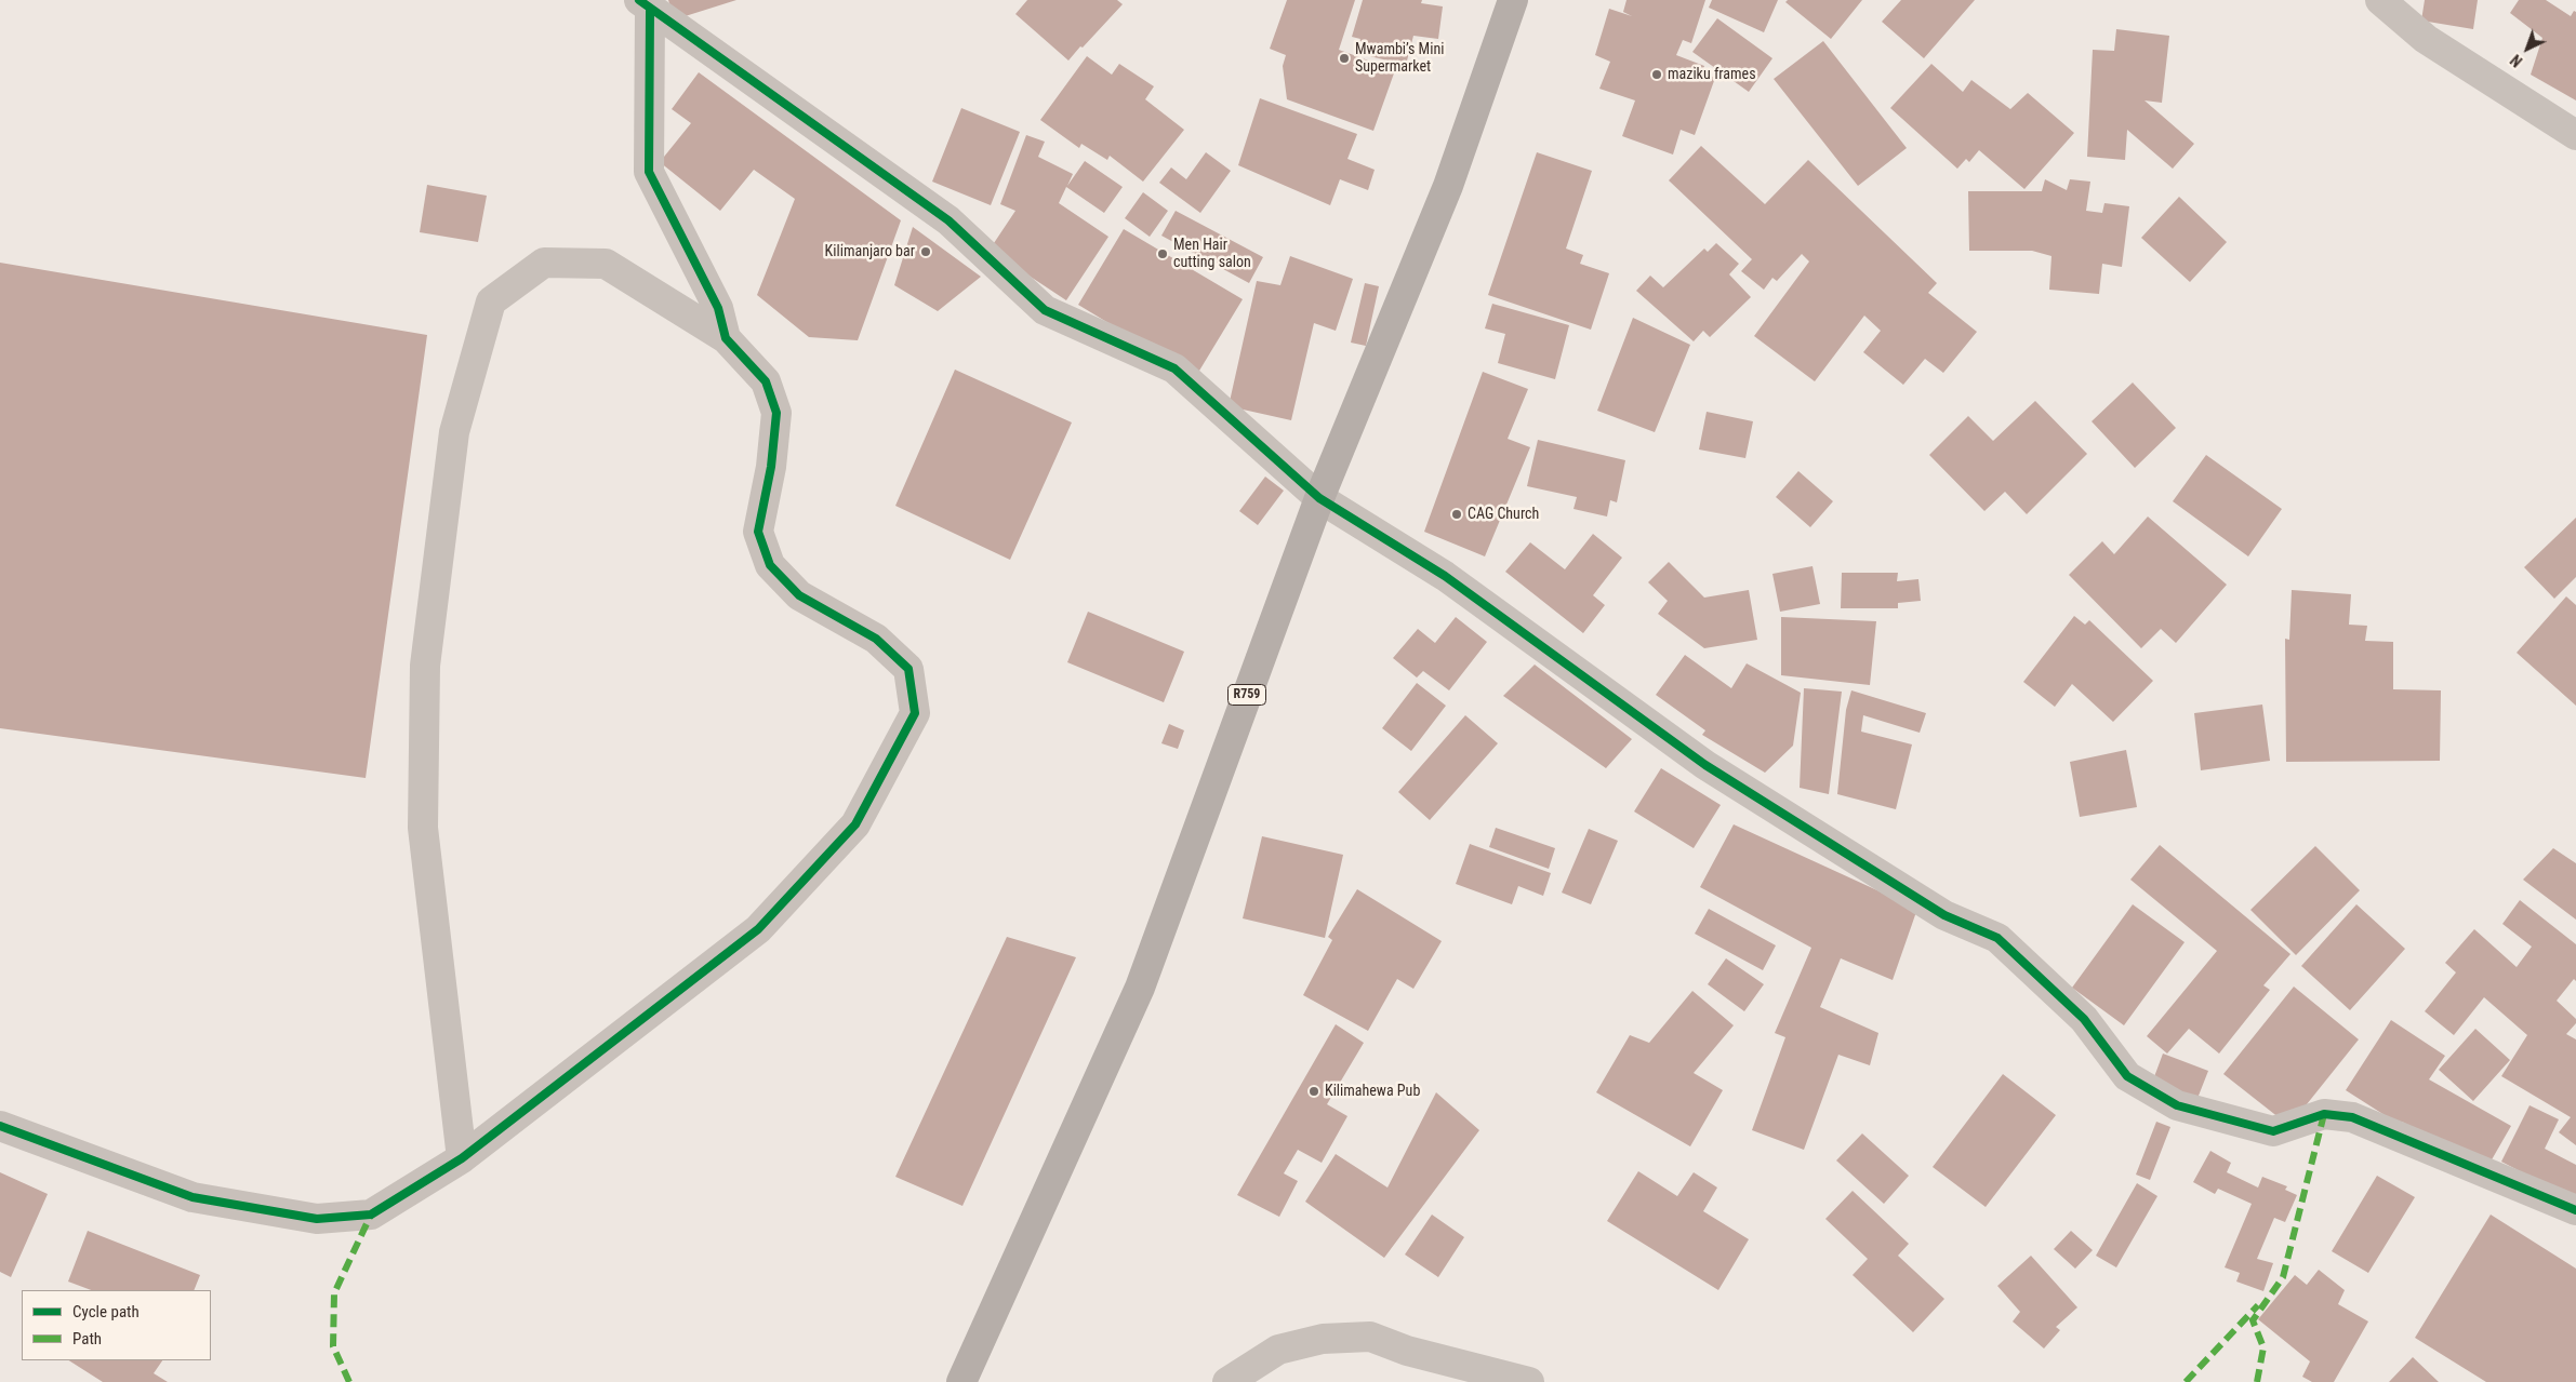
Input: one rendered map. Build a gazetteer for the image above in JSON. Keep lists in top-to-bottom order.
{
  "streets": {
    "main road": ["R759"]
  },
  "places": [
    "Mwambi’s Mini Supermarket",
    "maziku frames",
    "Kilimanjaro bar",
    "Men Hair cutting salon",
    "CAG Church",
    "Kilimahewa Pub"
  ],
  "legend": ["Cycle path", "Path"],
  "north": "bottom left"
}
